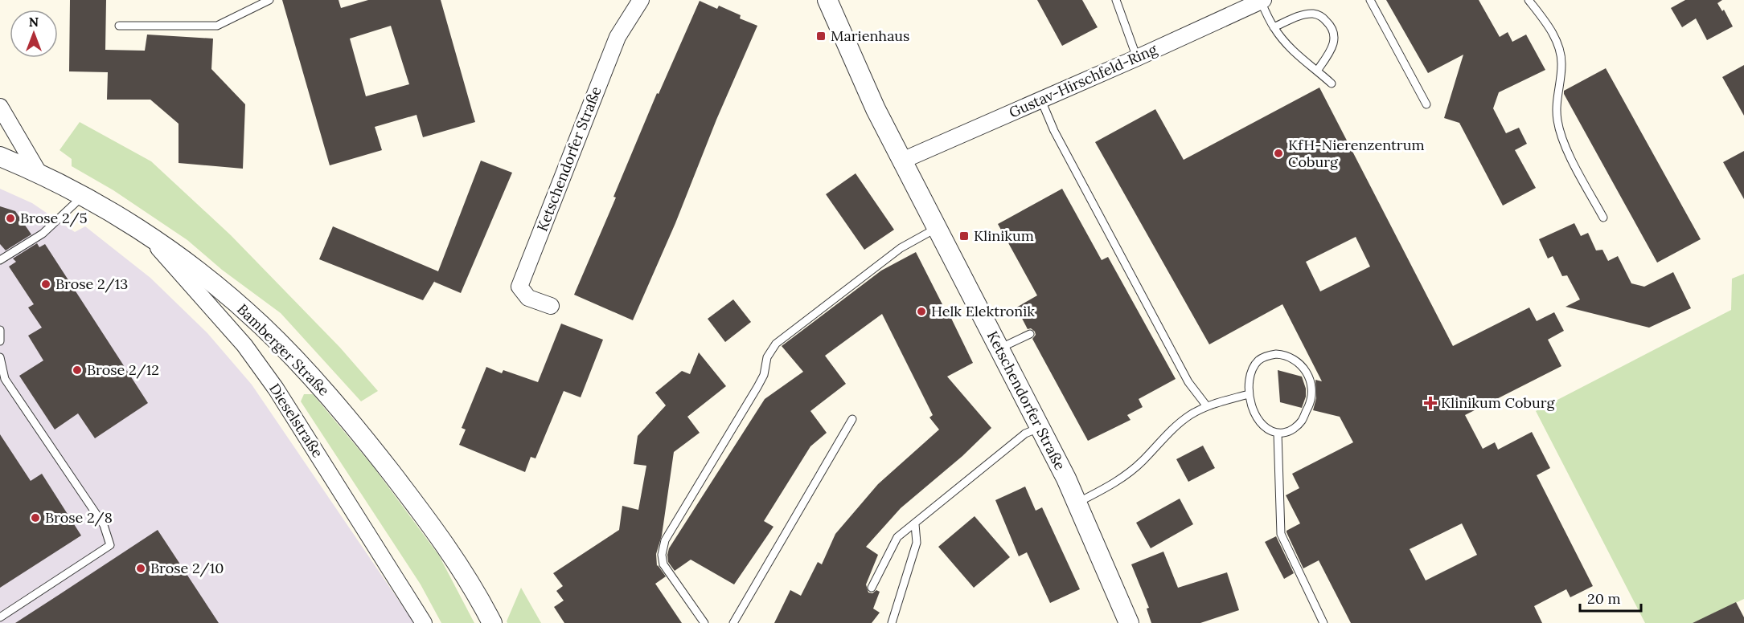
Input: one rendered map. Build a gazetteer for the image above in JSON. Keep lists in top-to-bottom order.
{
  "streets": {
    "street": [
      "Gustav-Hirschfeld-Ring",
      "Ketschendorfer Straße",
      "Bamberger Straße",
      "Dieselstraße"
    ]
  },
  "crossings": [
    ["Gustav-Hirschfeld-Ring", "Ketschendorfer Straße"],
    ["Bamberger Straße", "Dieselstraße"]
  ],
  "places": {
    "transit": ["Marienhaus", "Klinikum"],
    "other": [
      "KfH-Nierenzentrum Coburg",
      "Brose 2/5",
      "Brose 2/13",
      "Helk Elektronik",
      "Brose 2/12",
      "Brose 2/8",
      "Brose 2/10"
    ],
    "health": ["Klinikum Coburg"]
  },
  "scale_bar": "20 m",
  "north": "top"
}
